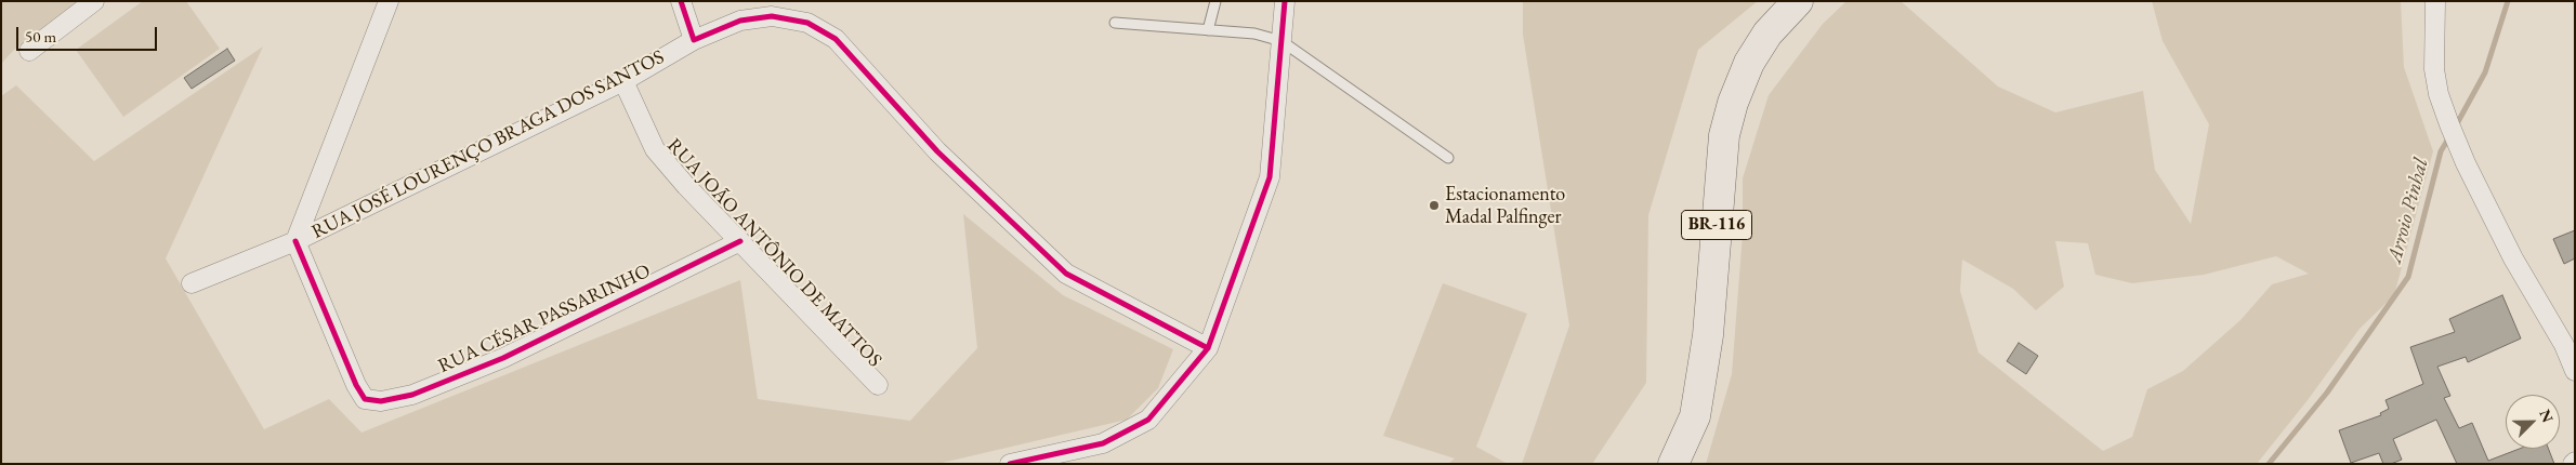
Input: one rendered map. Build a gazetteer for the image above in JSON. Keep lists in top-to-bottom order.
{
  "streets": {
    "main road": ["BR-116"],
    "street": ["RUA JOSÉ LOURENÇO BRAGA DOS SANTOS", "RUA JOÃO ANTÔNIO DE MATTOS", "RUA CÉSAR PASSARINHO"]
  },
  "crossings": [
    ["RUA JOSÉ LOURENÇO BRAGA DOS SANTOS", "RUA JOÃO ANTÔNIO DE MATTOS"],
    ["RUA JOSÉ LOURENÇO BRAGA DOS SANTOS", "RUA CÉSAR PASSARINHO"],
    ["RUA JOÃO ANTÔNIO DE MATTOS", "RUA CÉSAR PASSARINHO"]
  ],
  "water": ["Arroio Pinhal"],
  "places": ["Estacionamento Madal Palfinger"],
  "scale_bar": "50 m",
  "north": "top right"
}
